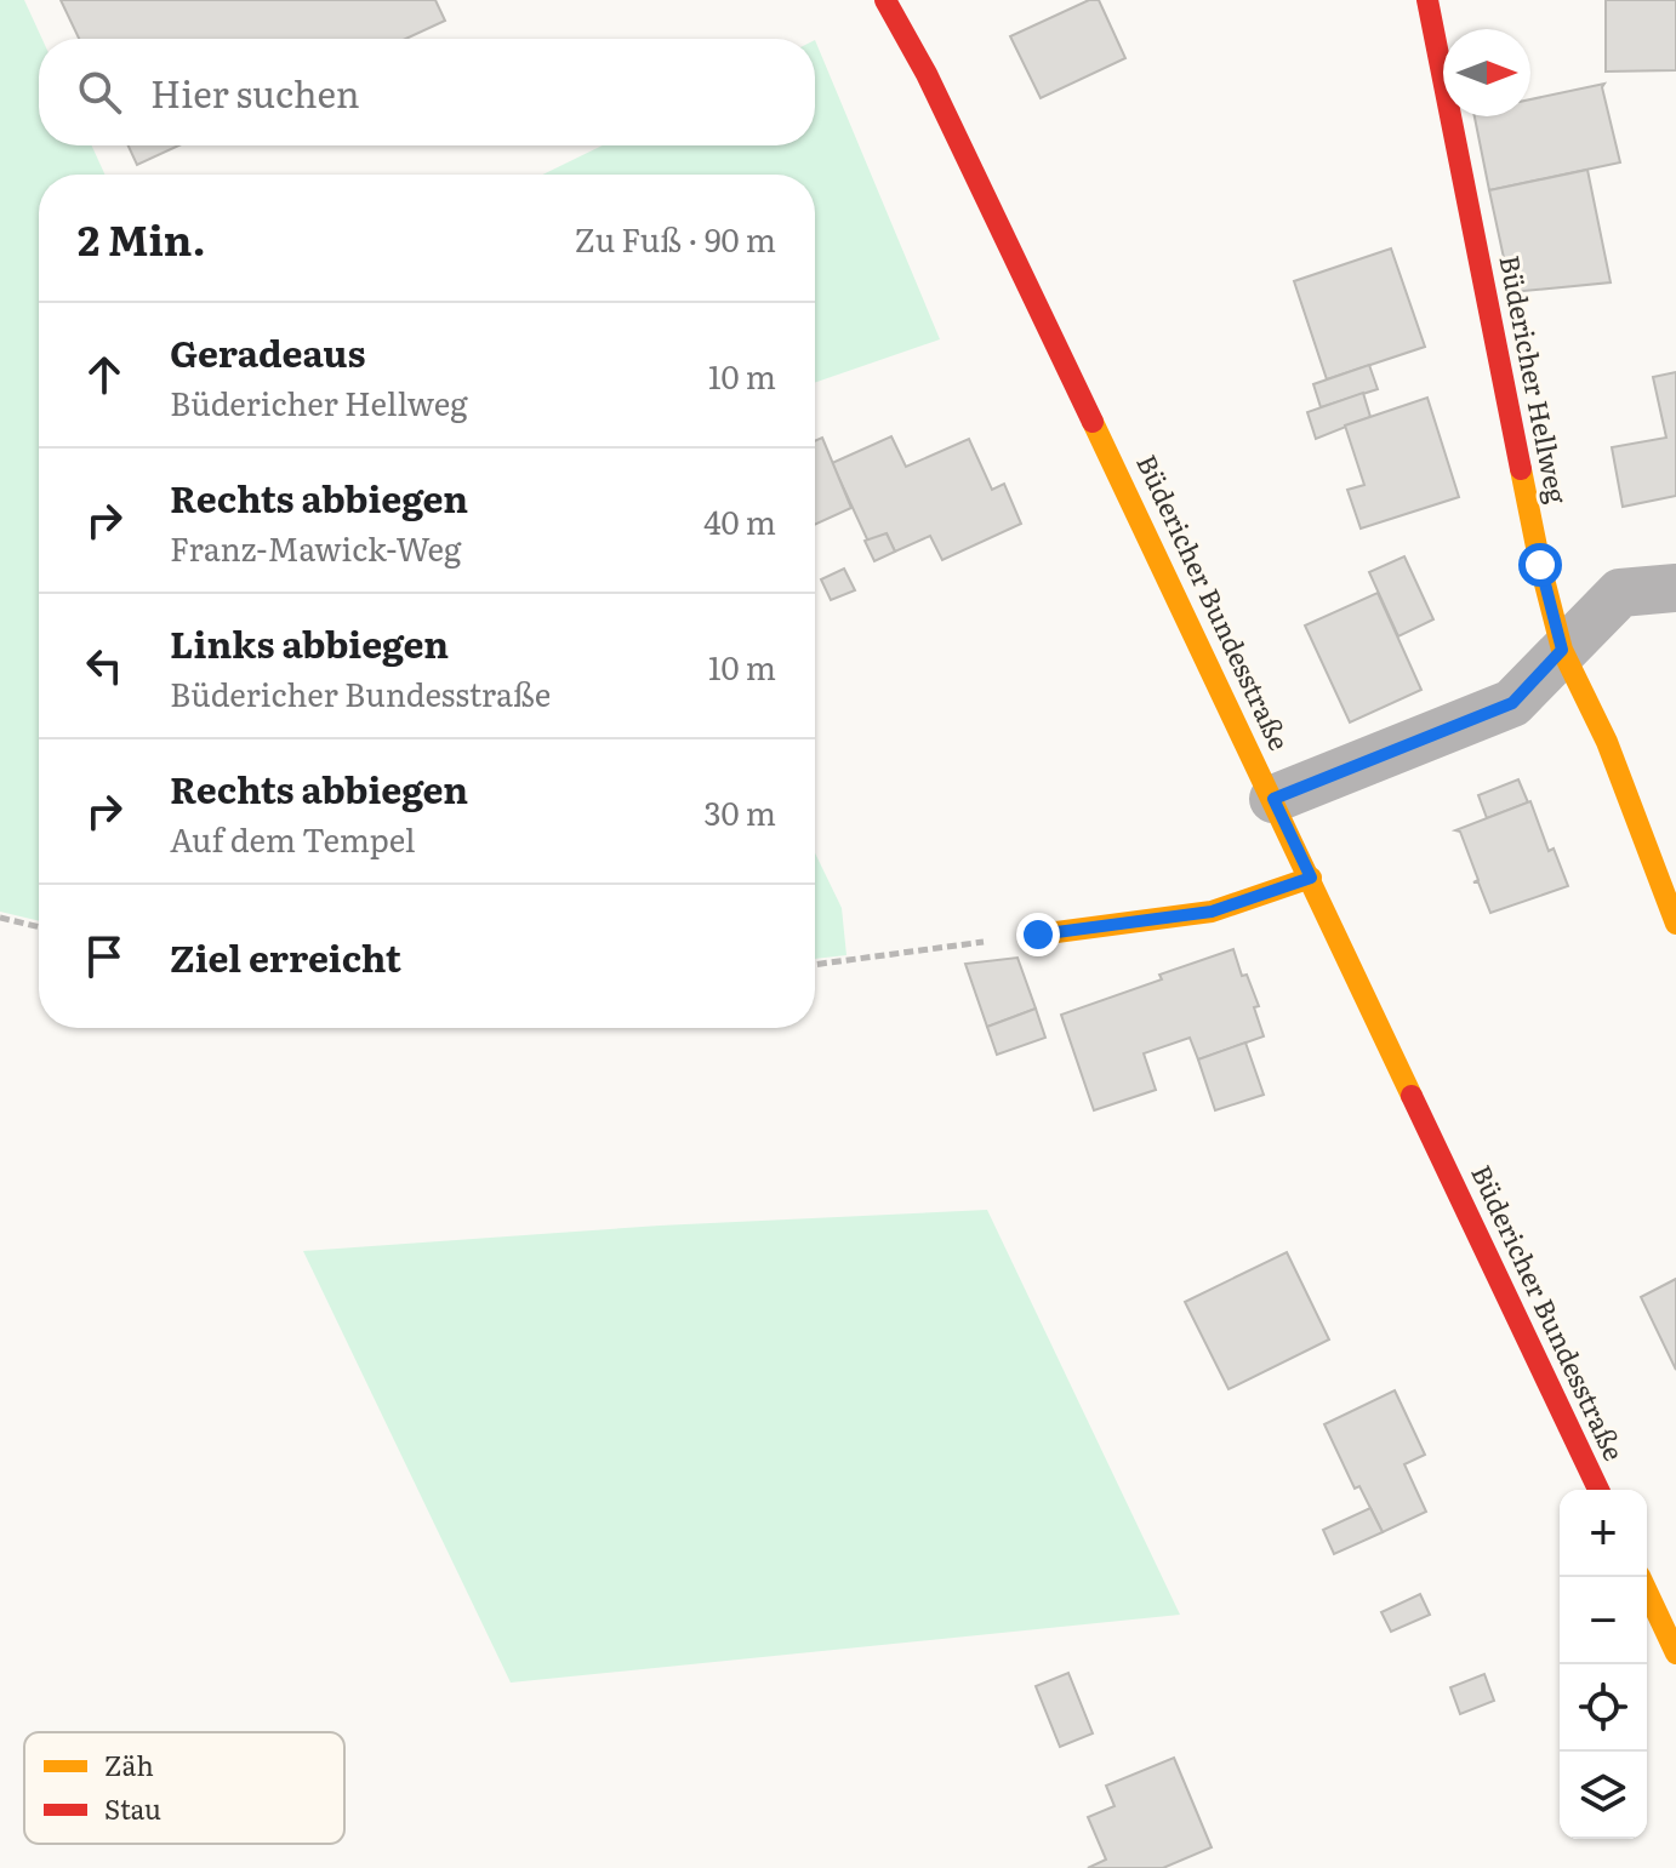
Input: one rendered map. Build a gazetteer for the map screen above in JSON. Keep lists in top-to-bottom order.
{
  "streets": {
    "main road": ["Büdericher Hellweg", "Büdericher Bundesstraße"]
  },
  "legend": ["Zäh", "Stau"],
  "north": "right",
  "page": {
    "search": "Hier suchen",
    "heading": ["2 Min.", "Zu Fuß · 90 m"],
    "list": [
      ["Geradeaus", "Büdericher Hellweg", "10 m"],
      ["Rechts abbiegen", "Franz-Mawick-Weg", "40 m"],
      ["Links abbiegen", "Büdericher Bundesstraße", "10 m"],
      ["Rechts abbiegen", "Auf dem Tempel", "30 m"],
      "Ziel erreicht"
    ],
    "map_buttons": ["+", "−"]
  }
}
